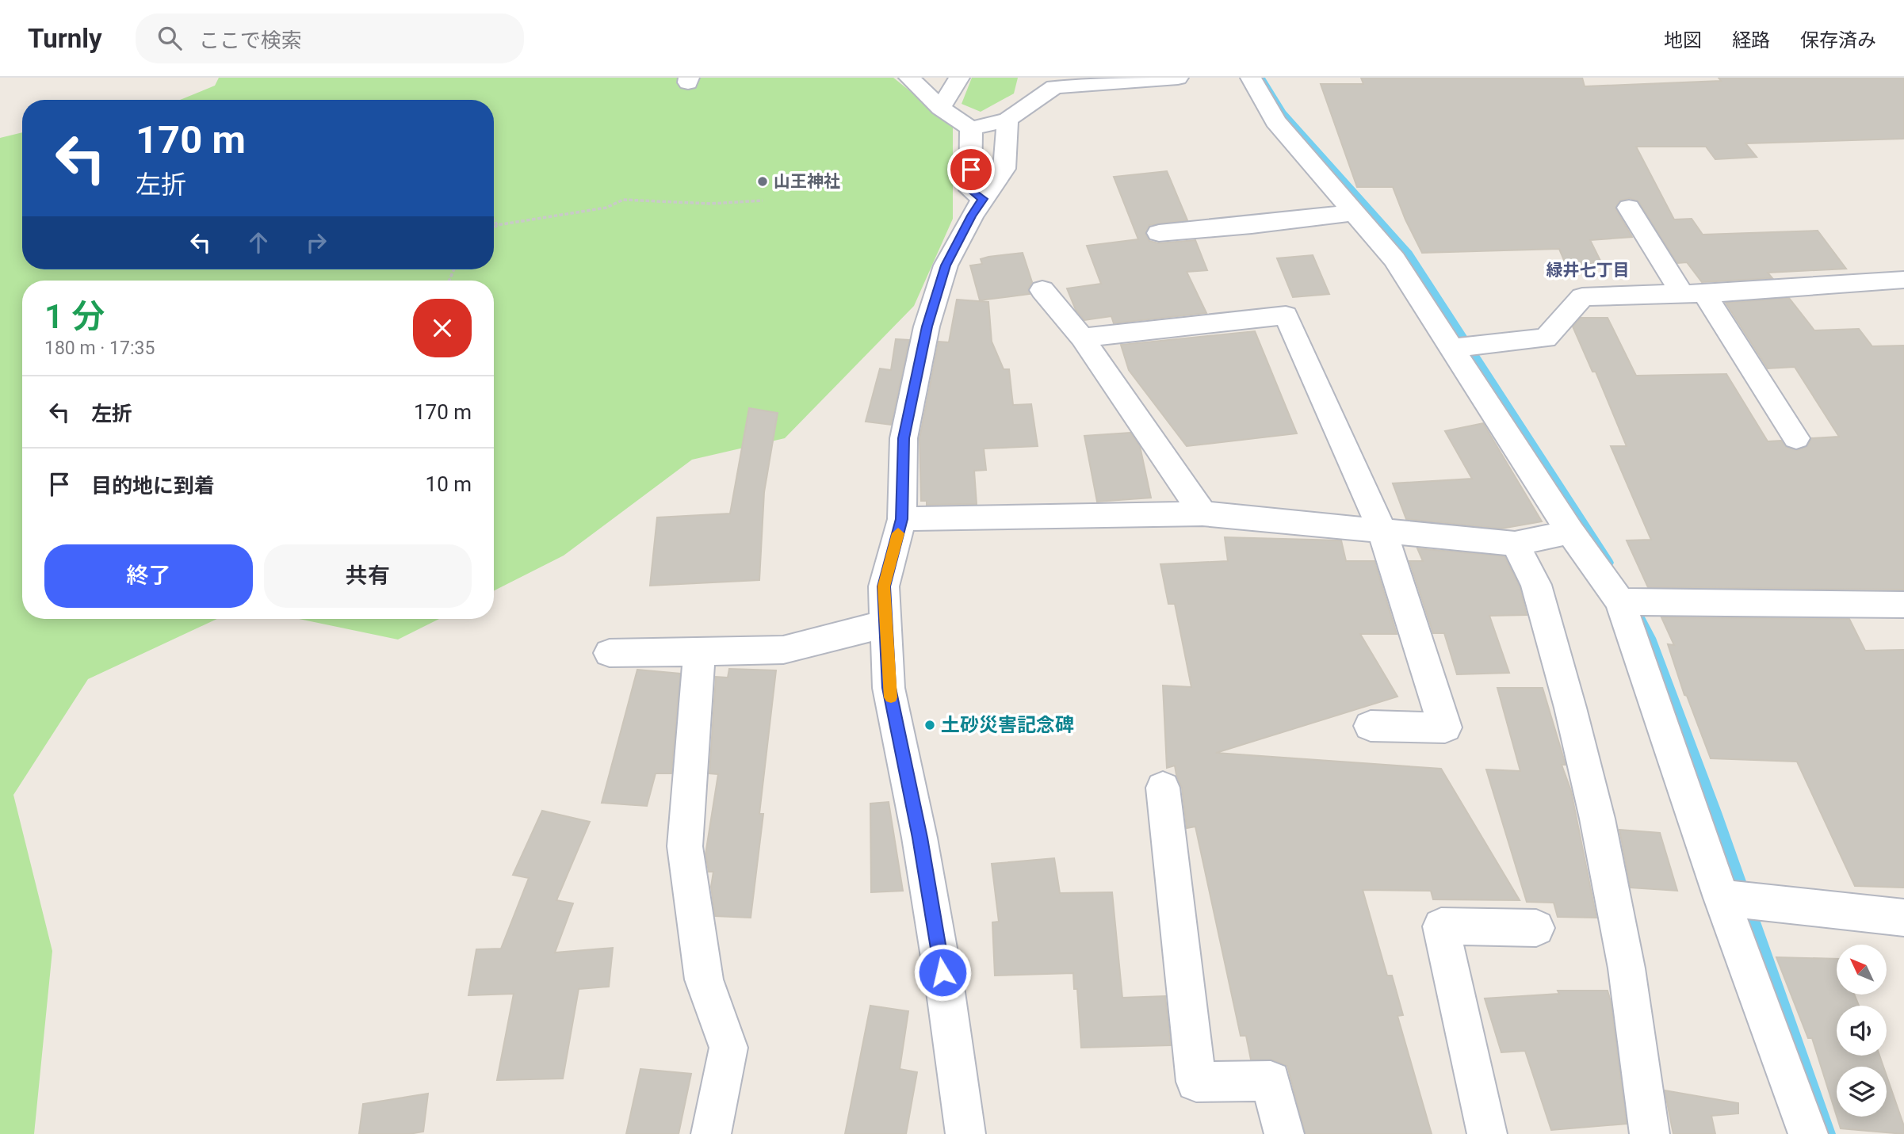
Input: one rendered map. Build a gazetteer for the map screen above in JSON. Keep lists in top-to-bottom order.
{
  "districts": ["緑井七丁目"],
  "places": ["山王神社", "土砂災害記念碑"],
  "north": "top left",
  "page": {
    "header": "Turnly",
    "search": "ここで検索",
    "nav": ["地図", "経路", "保存済み"],
    "turn": ["170 m", "左折"],
    "heading": ["1 分", "180 m · 17:35"],
    "list": [
      {
        "name": "左折",
        "value": "170 m"
      },
      {
        "name": "目的地に到着",
        "value": "10 m"
      }
    ],
    "buttons": ["終了", "共有"]
  }
}
